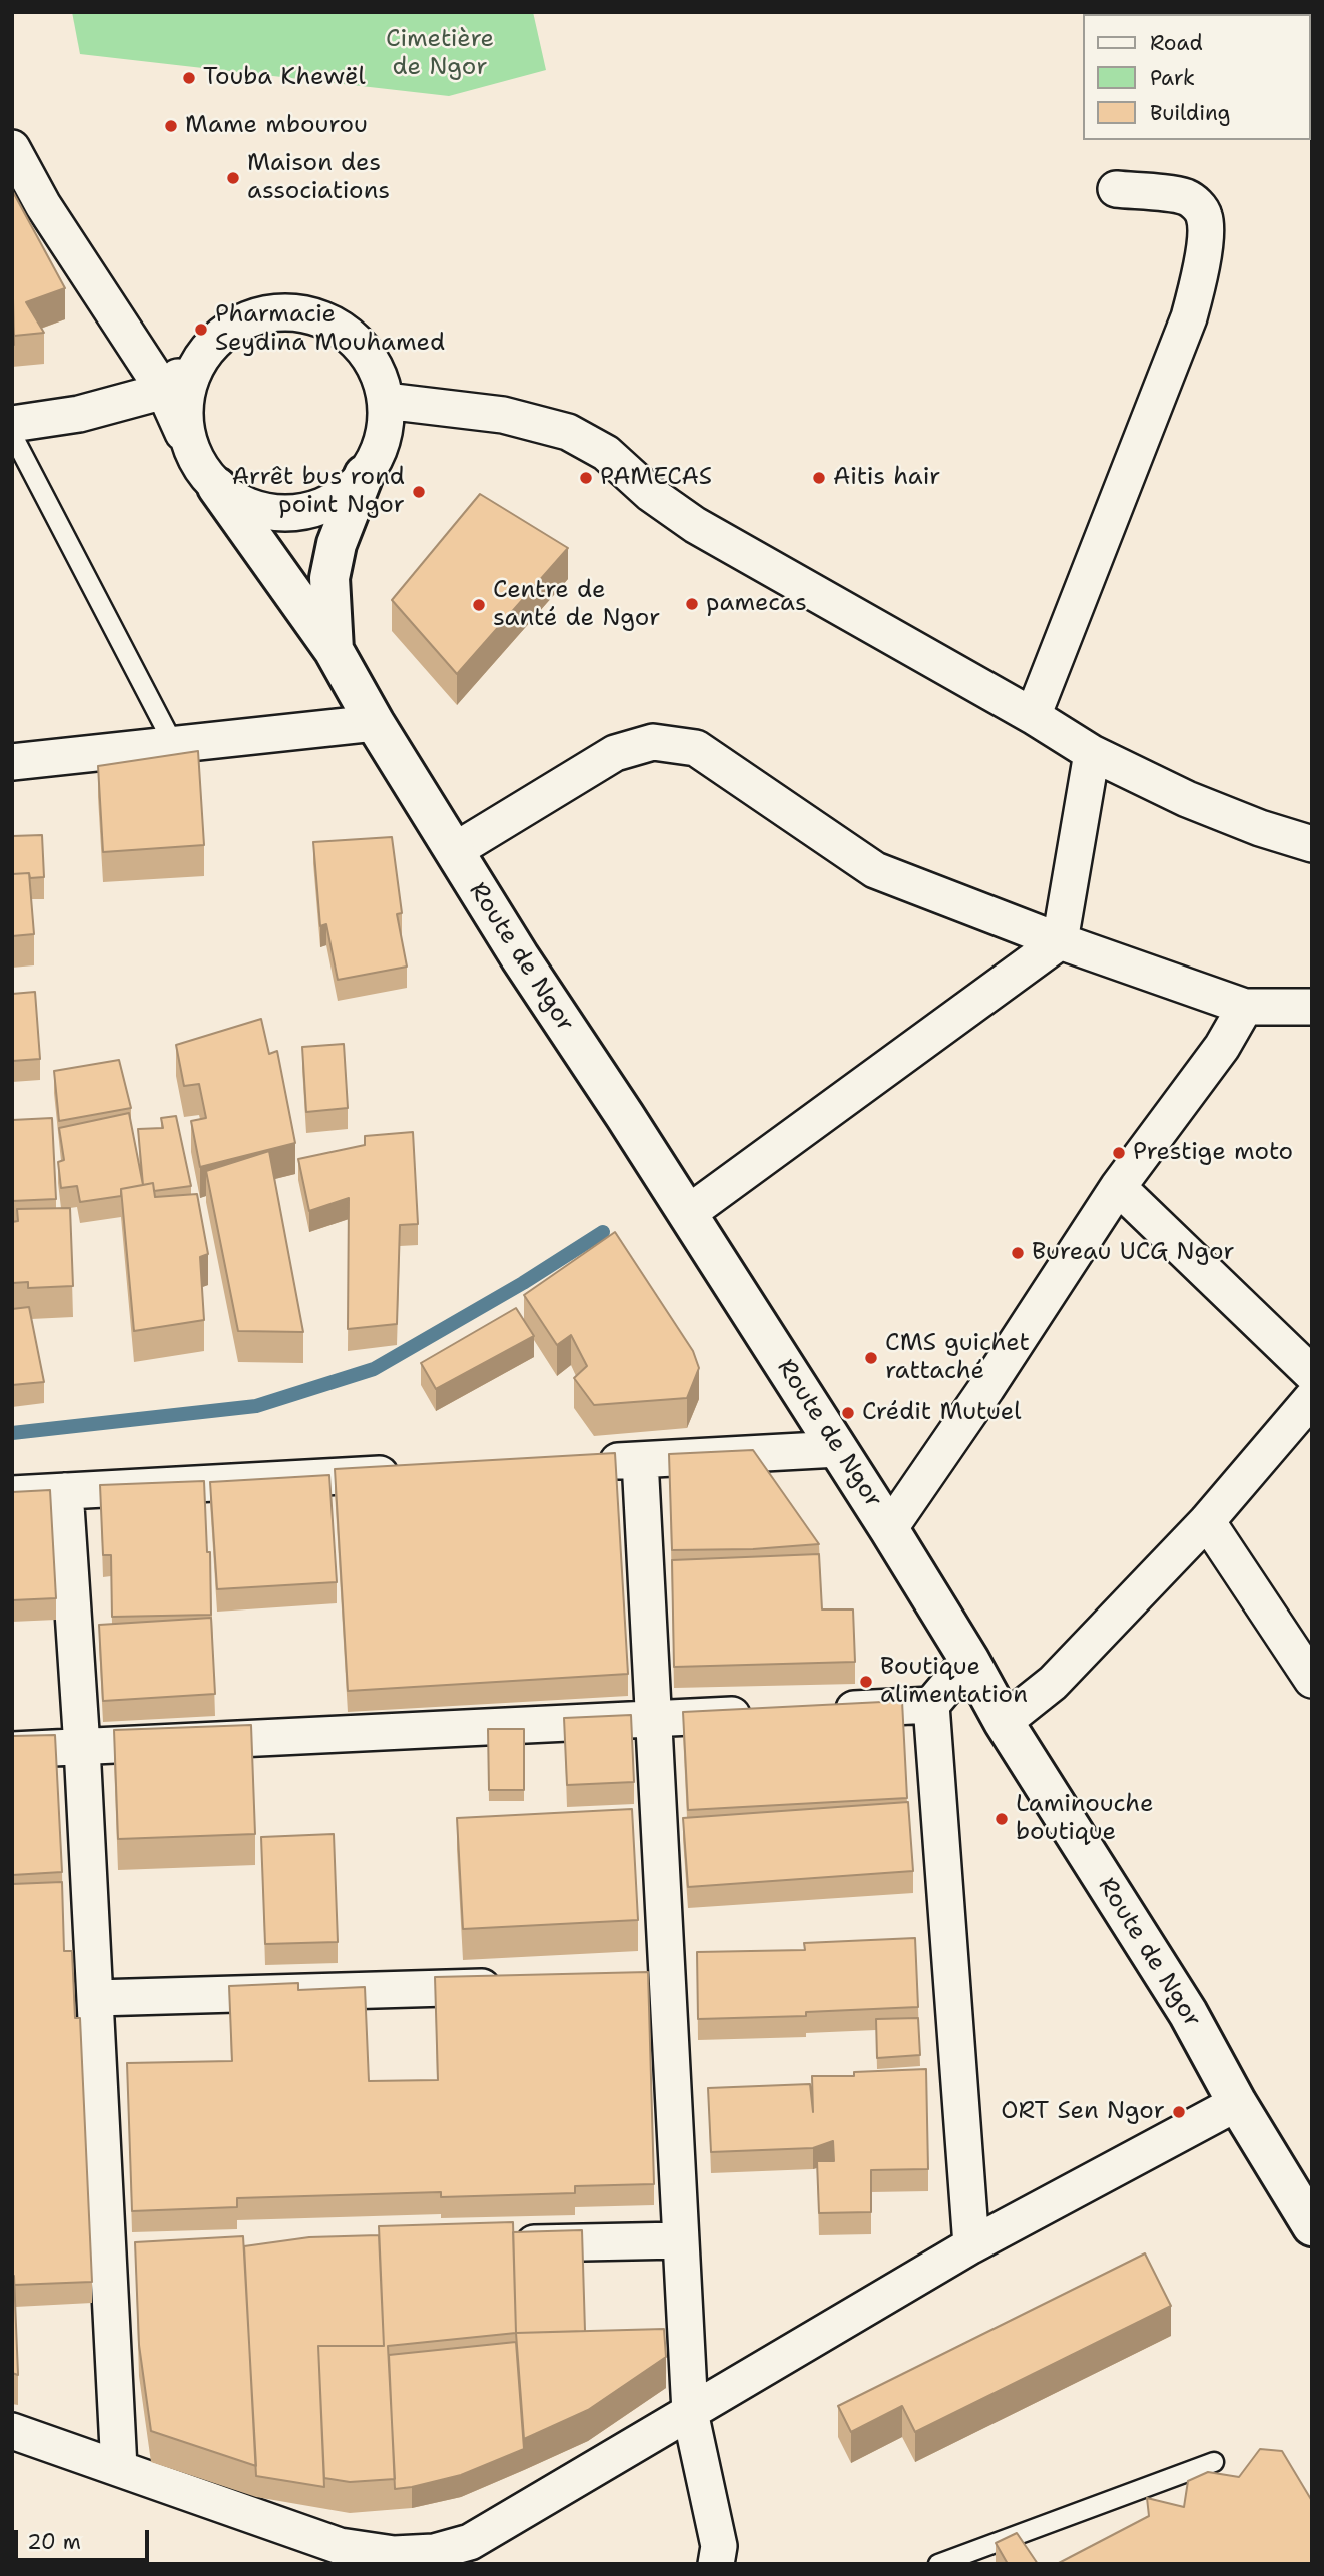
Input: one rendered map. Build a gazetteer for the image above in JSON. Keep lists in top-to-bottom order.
{
  "streets": {
    "street": ["Route de Ngor"]
  },
  "parks": ["Cimetière de Ngor"],
  "places": [
    "Touba Khewël",
    "Mame mbourou",
    "Maison des associations",
    "Pharmacie Seydina Mouhamed",
    "PAMECAS",
    "Aitis hair",
    "Arrêt bus rond point Ngor",
    "pamecas",
    "Centre de santé de Ngor",
    "Prestige moto",
    "Bureau UCG Ngor",
    "CMS guichet rattaché",
    "Crédit Mutuel",
    "Boutique alimentation",
    "Laminouche boutique",
    "ORT Sen Ngor"
  ],
  "legend": ["Road", "Park", "Building"],
  "scale_bar": "20 m"
}
